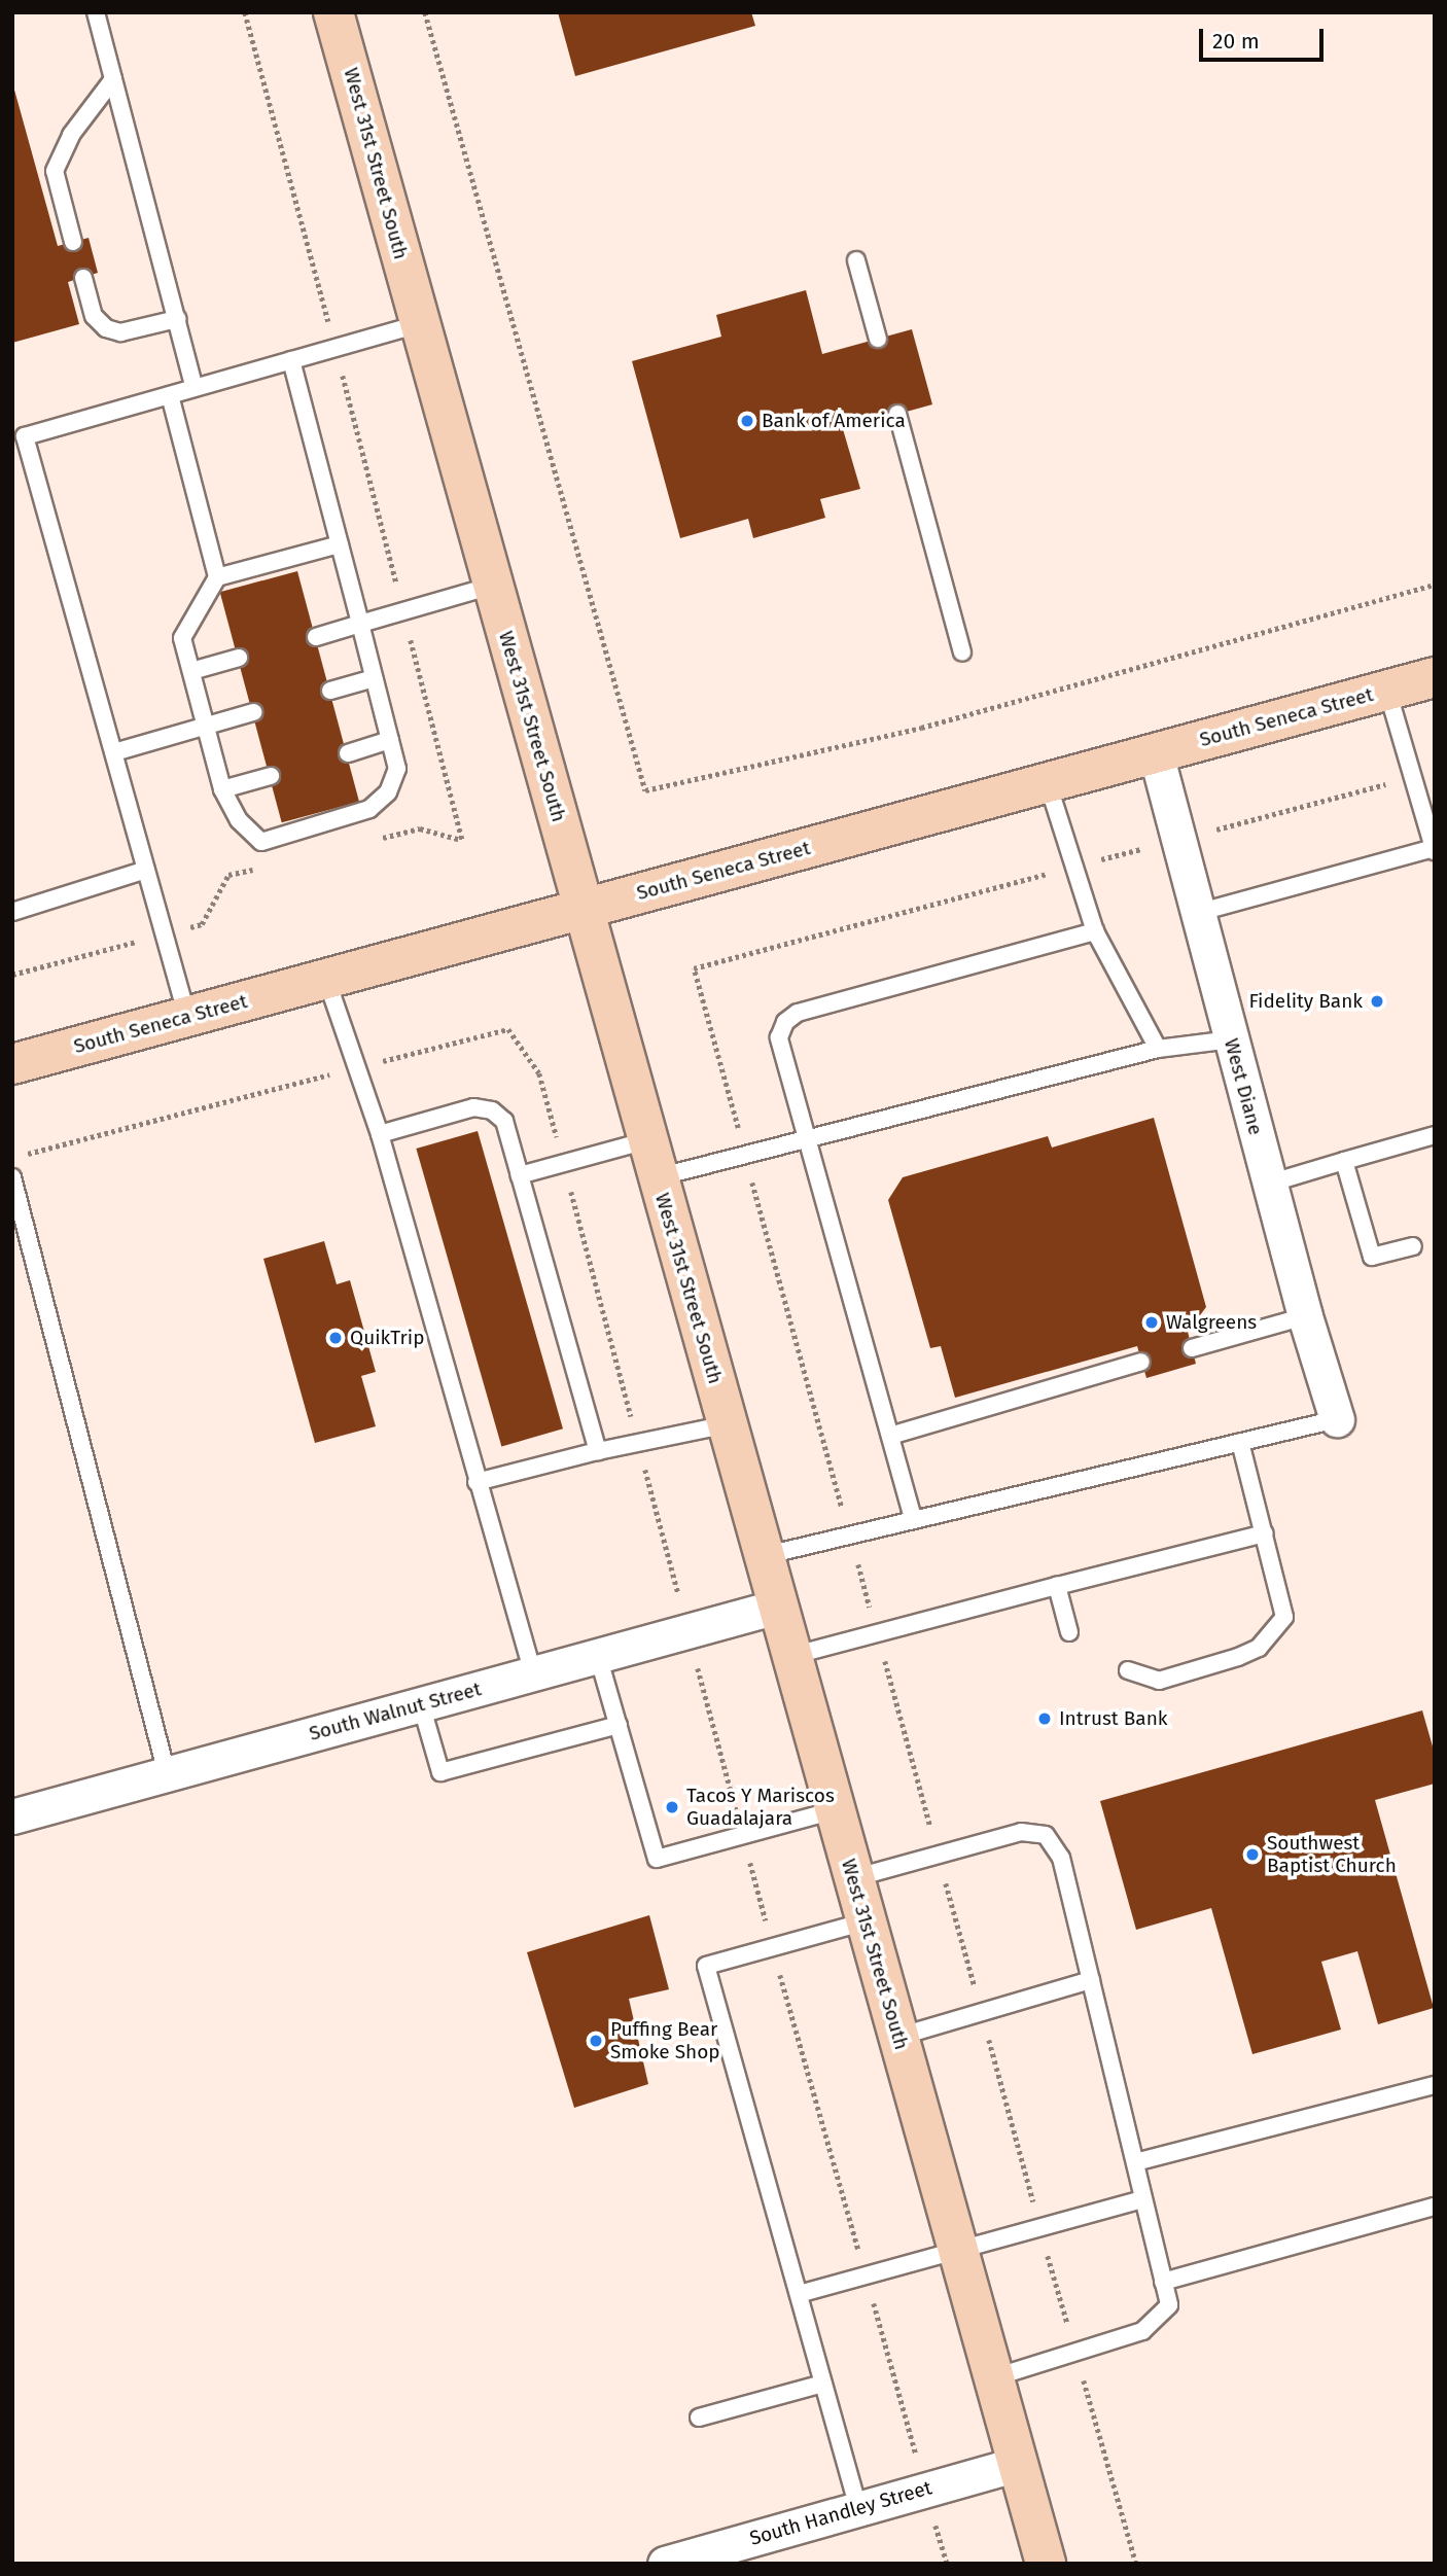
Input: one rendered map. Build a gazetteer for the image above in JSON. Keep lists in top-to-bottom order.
{
  "streets": {
    "street": [
      "West 31st Street South",
      "South Seneca Street",
      "West Diane",
      "South Walnut Street",
      "South Handley Street"
    ]
  },
  "crossings": [
    ["West 31st Street South", "South Seneca Street"],
    ["West 31st Street South", "South Walnut Street"],
    ["West 31st Street South", "South Handley Street"],
    ["South Seneca Street", "West Diane"]
  ],
  "places": [
    "Bank of America",
    "Fidelity Bank",
    "Walgreens",
    "QuikTrip",
    "Intrust Bank",
    "Tacos Y Mariscos Guadalajara",
    "Southwest Baptist Church",
    "Puffing Bear Smoke Shop"
  ],
  "scale_bar": "20 m"
}
